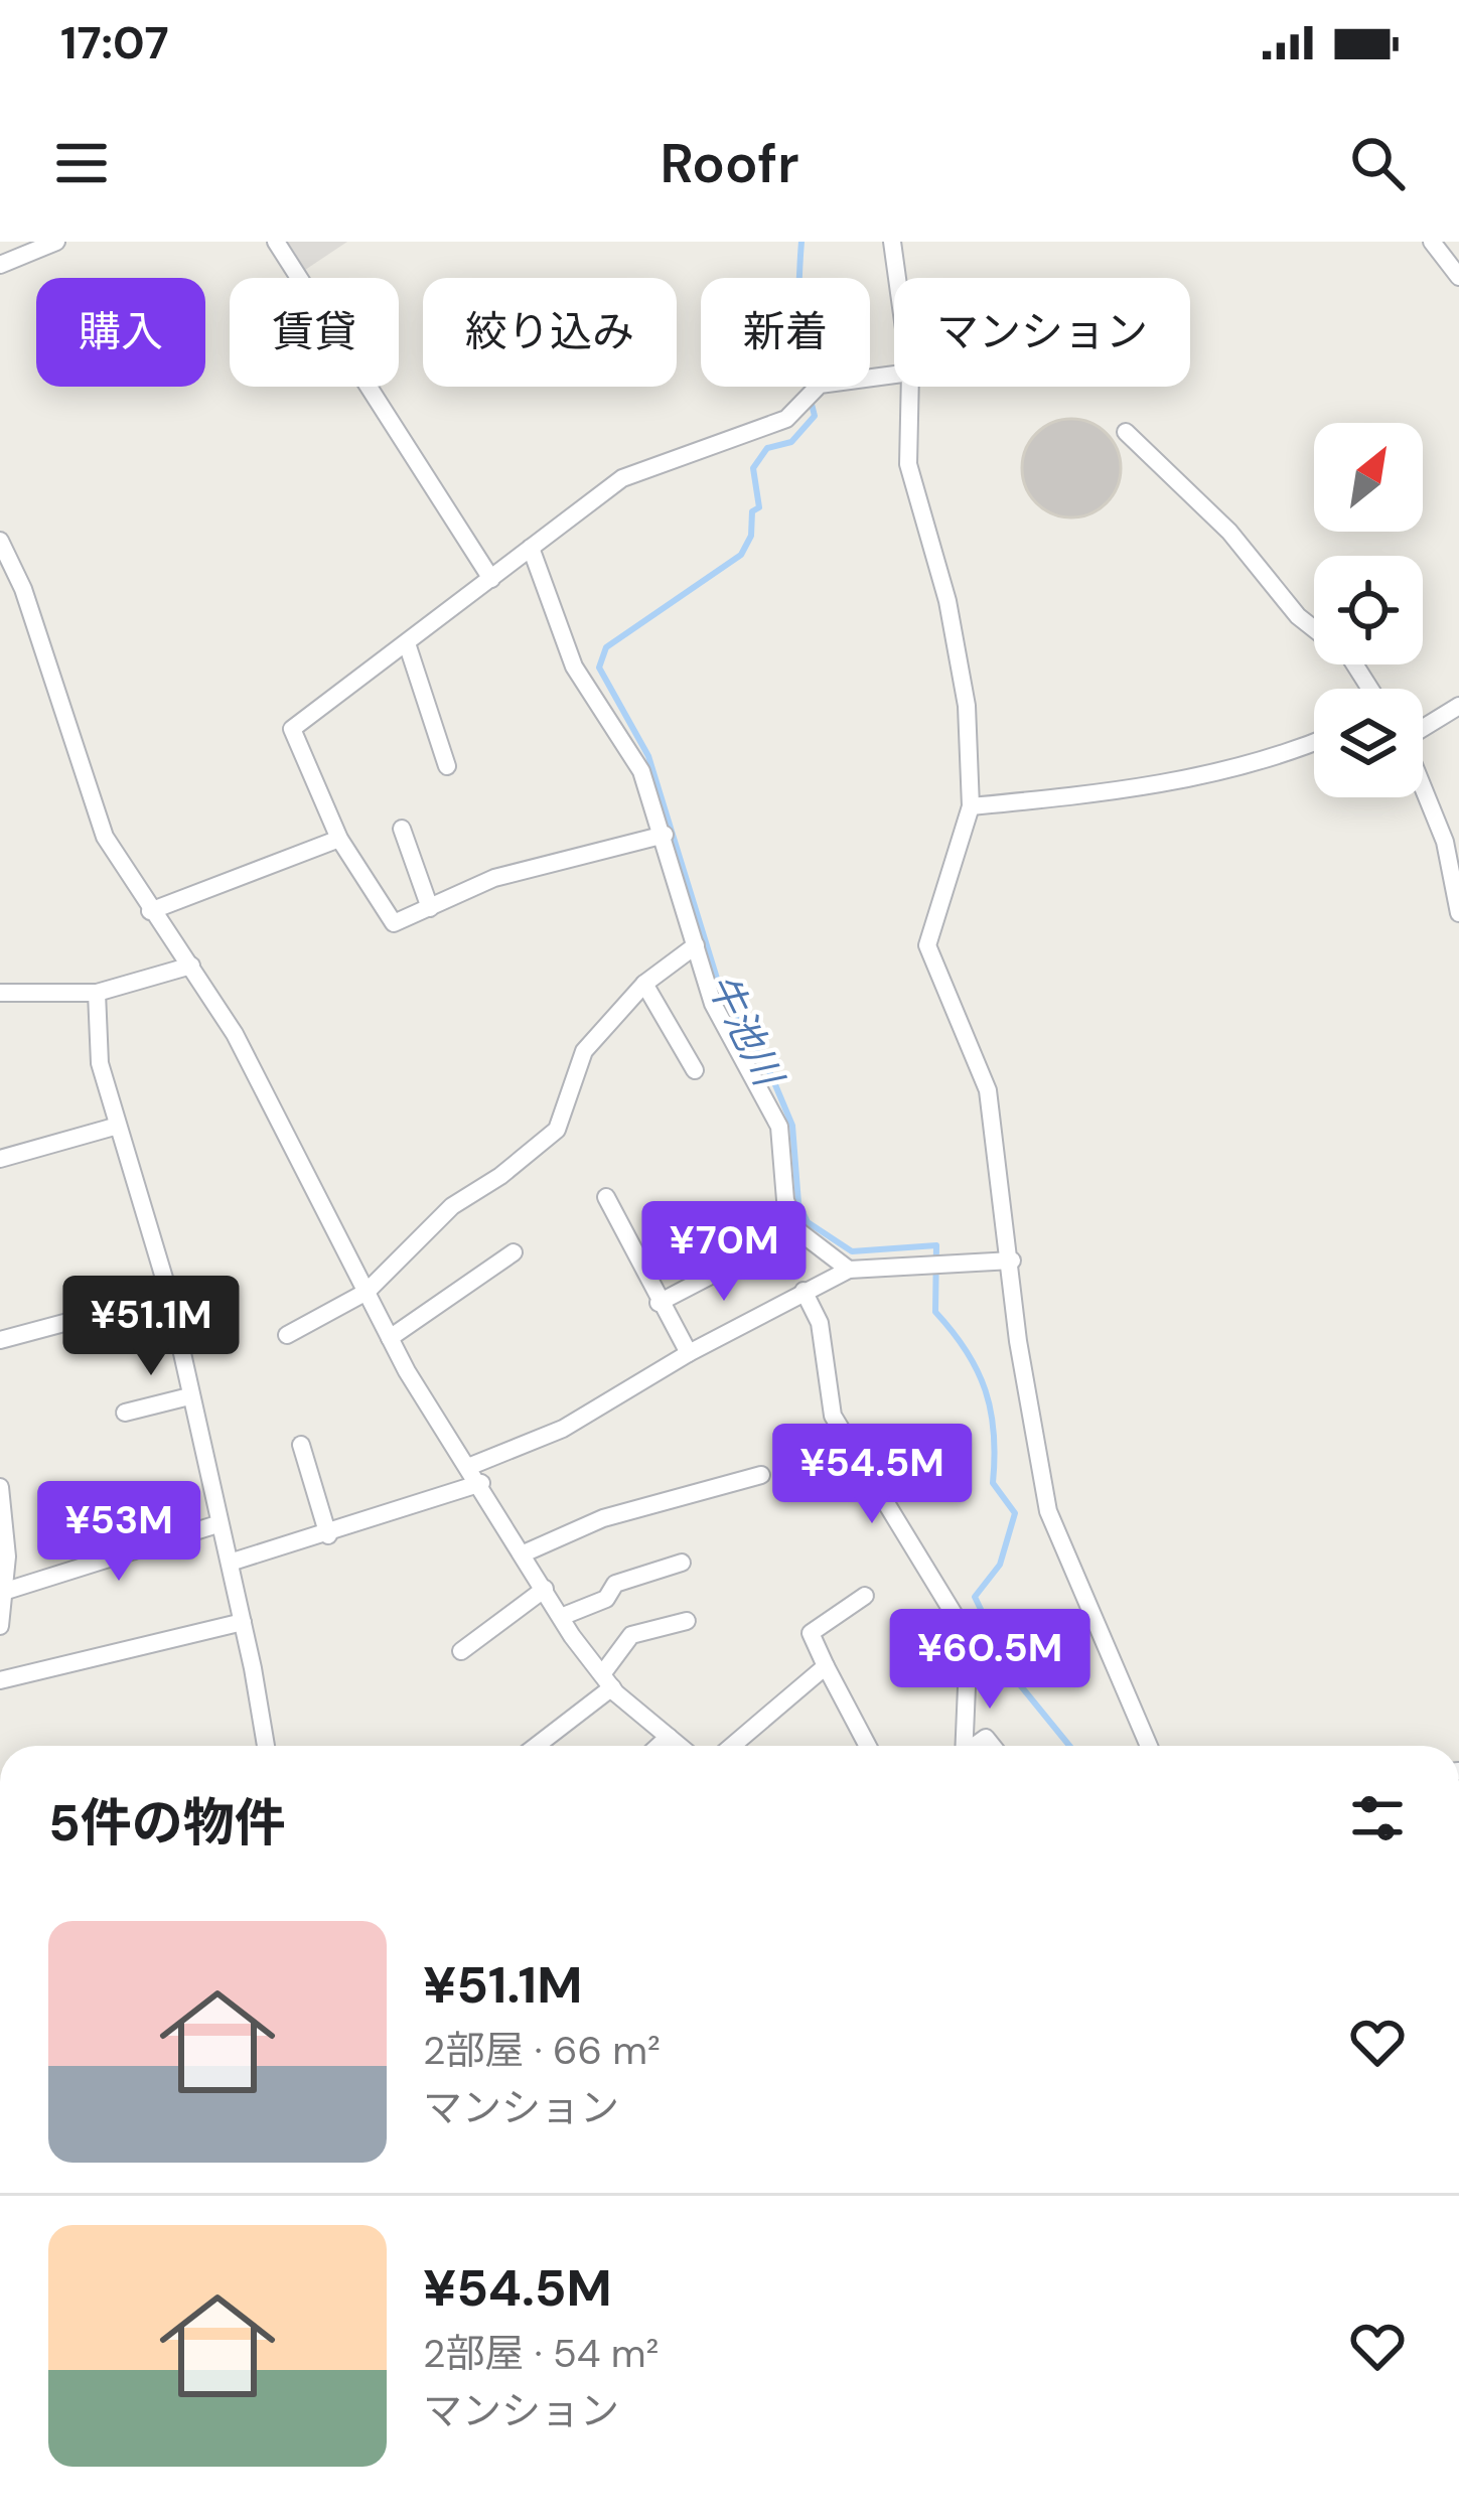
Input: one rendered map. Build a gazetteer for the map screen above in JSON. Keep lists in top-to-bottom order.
{
  "water": ["牛池川"],
  "north": "top right",
  "page": {
    "status": "17:07",
    "header": "Roofr",
    "chip": [
      "購入",
      "賃貸",
      "絞り込み",
      "新着",
      "マンション"
    ],
    "price": [
      "¥70M",
      "¥51.1M",
      "¥54.5M",
      "¥53M",
      "¥60.5M"
    ],
    "heading": "5件の物件",
    "list": [
      {
        "name": "¥51.1M",
        "note": "2部屋 · 66 m² · マンション"
      },
      {
        "name": "¥54.5M",
        "note": "2部屋 · 54 m² · マンション"
      }
    ]
  }
}
